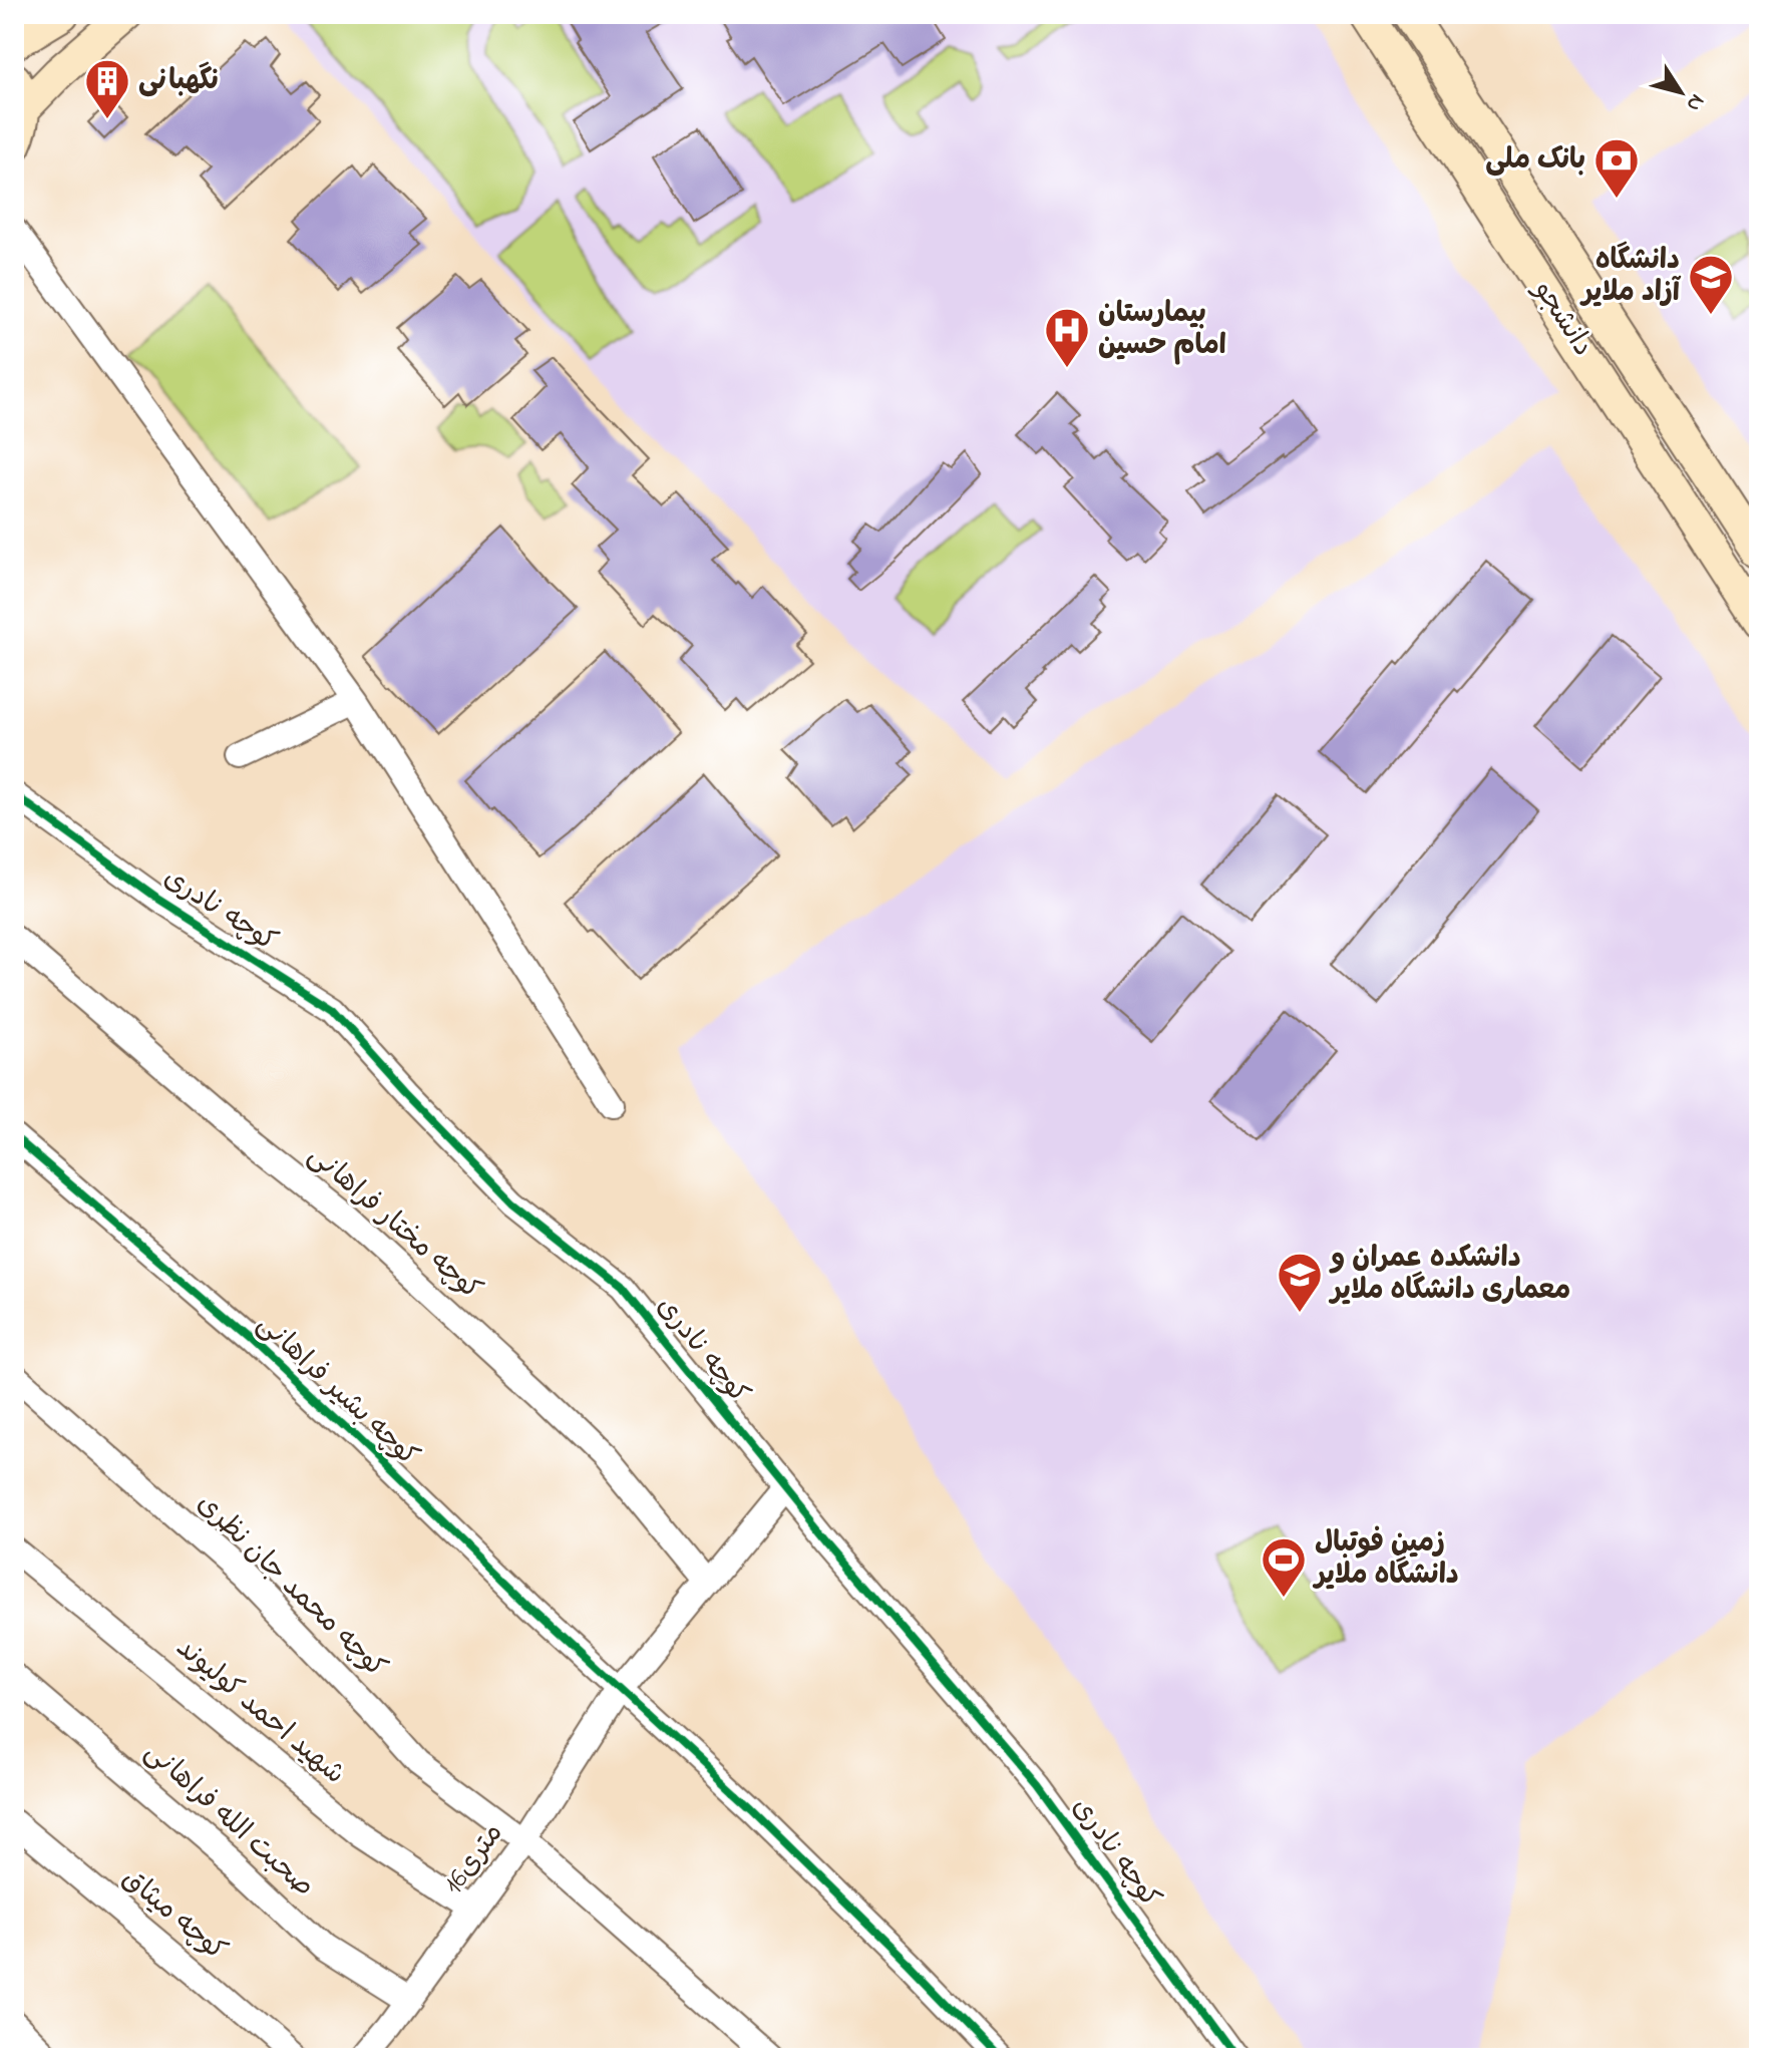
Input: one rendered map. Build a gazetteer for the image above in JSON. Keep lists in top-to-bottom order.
{
  "streets": {
    "main road": ["دانشجو"],
    "street": [
      "کوچه نادری",
      "کوچه مختار فراهانی",
      "کوچه بشیر فراهانی",
      "کوچه محمد جان نظری",
      "شهید احمد کولیوند",
      "صحبت الله فراهانی",
      "16متری",
      "کوچه میثاق"
    ]
  },
  "crossings": [
    ["کوچه نادری", "16متری"],
    ["کوچه مختار فراهانی", "16متری"],
    ["کوچه بشیر فراهانی", "16متری"],
    ["کوچه محمد جان نظری", "16متری"],
    ["شهید احمد کولیوند", "16متری"],
    ["صحبت الله فراهانی", "16متری"]
  ],
  "places": {
    "building": ["نگهبانی"],
    "bank": ["بانک ملی"],
    "school or university": ["دانشگاه آزاد ملایر", "دانشکده عمران و معماری دانشگاه ملایر"],
    "hospital": ["بیمارستان امام حسین"],
    "sports": ["زمین فوتبال دانشگاه ملایر"]
  },
  "north": "bottom right"
}
